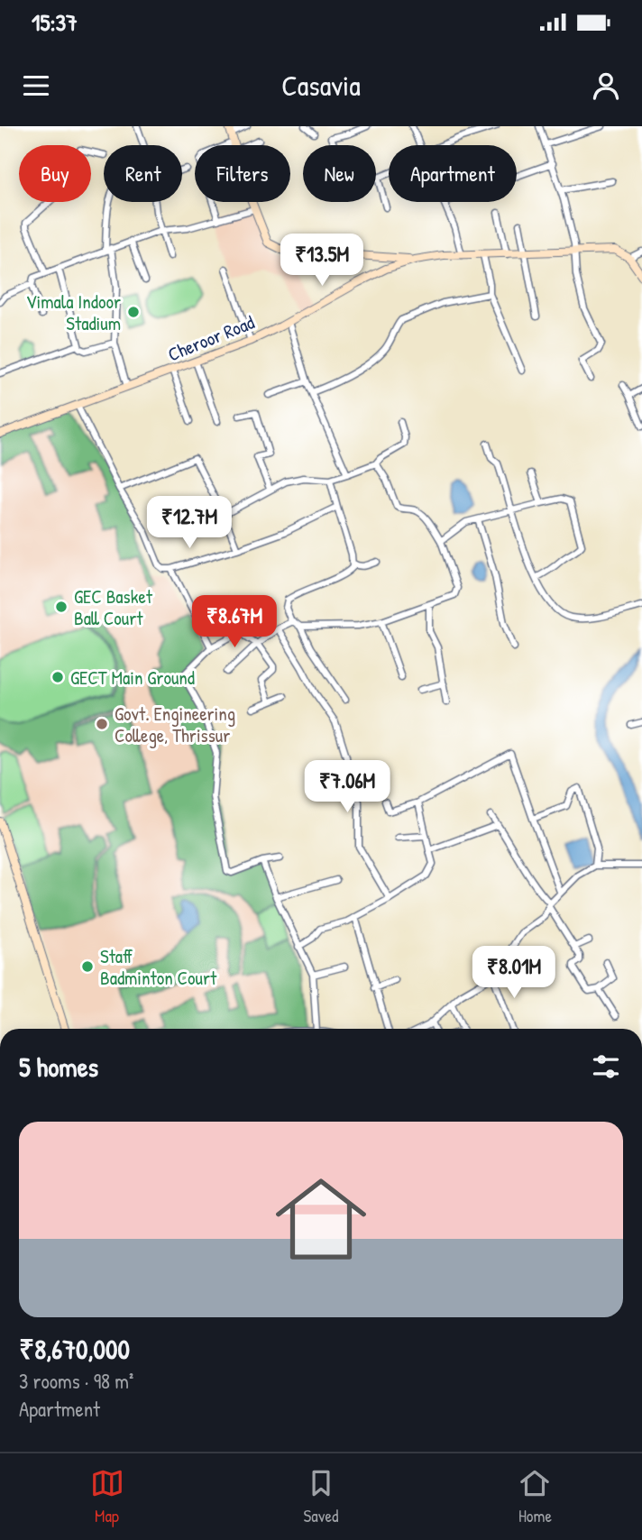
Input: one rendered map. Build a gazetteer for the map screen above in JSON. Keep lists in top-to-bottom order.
{
  "streets": {
    "main road": ["Cheroor Road"]
  },
  "places": [
    "Vimala Indoor Stadium",
    "GEC Basket Ball Court",
    "GECT Main Ground",
    "Govt. Engineering College, Thrissur",
    "Staff Badminton Court"
  ],
  "page": {
    "status": "15:37",
    "header": "Casavia",
    "chip": [
      "Buy",
      "Rent",
      "Filters",
      "New",
      "Apartment"
    ],
    "price": [
      "₹13.5M",
      "₹12.7M",
      "₹8.67M",
      "₹7.06M",
      "₹8.01M"
    ],
    "heading": "5 homes",
    "list": [
      {
        "name": "₹8,670,000",
        "note": "3 rooms · 98 m² · Apartment"
      }
    ],
    "tabs": ["Map", "Saved", "Home"]
  }
}
